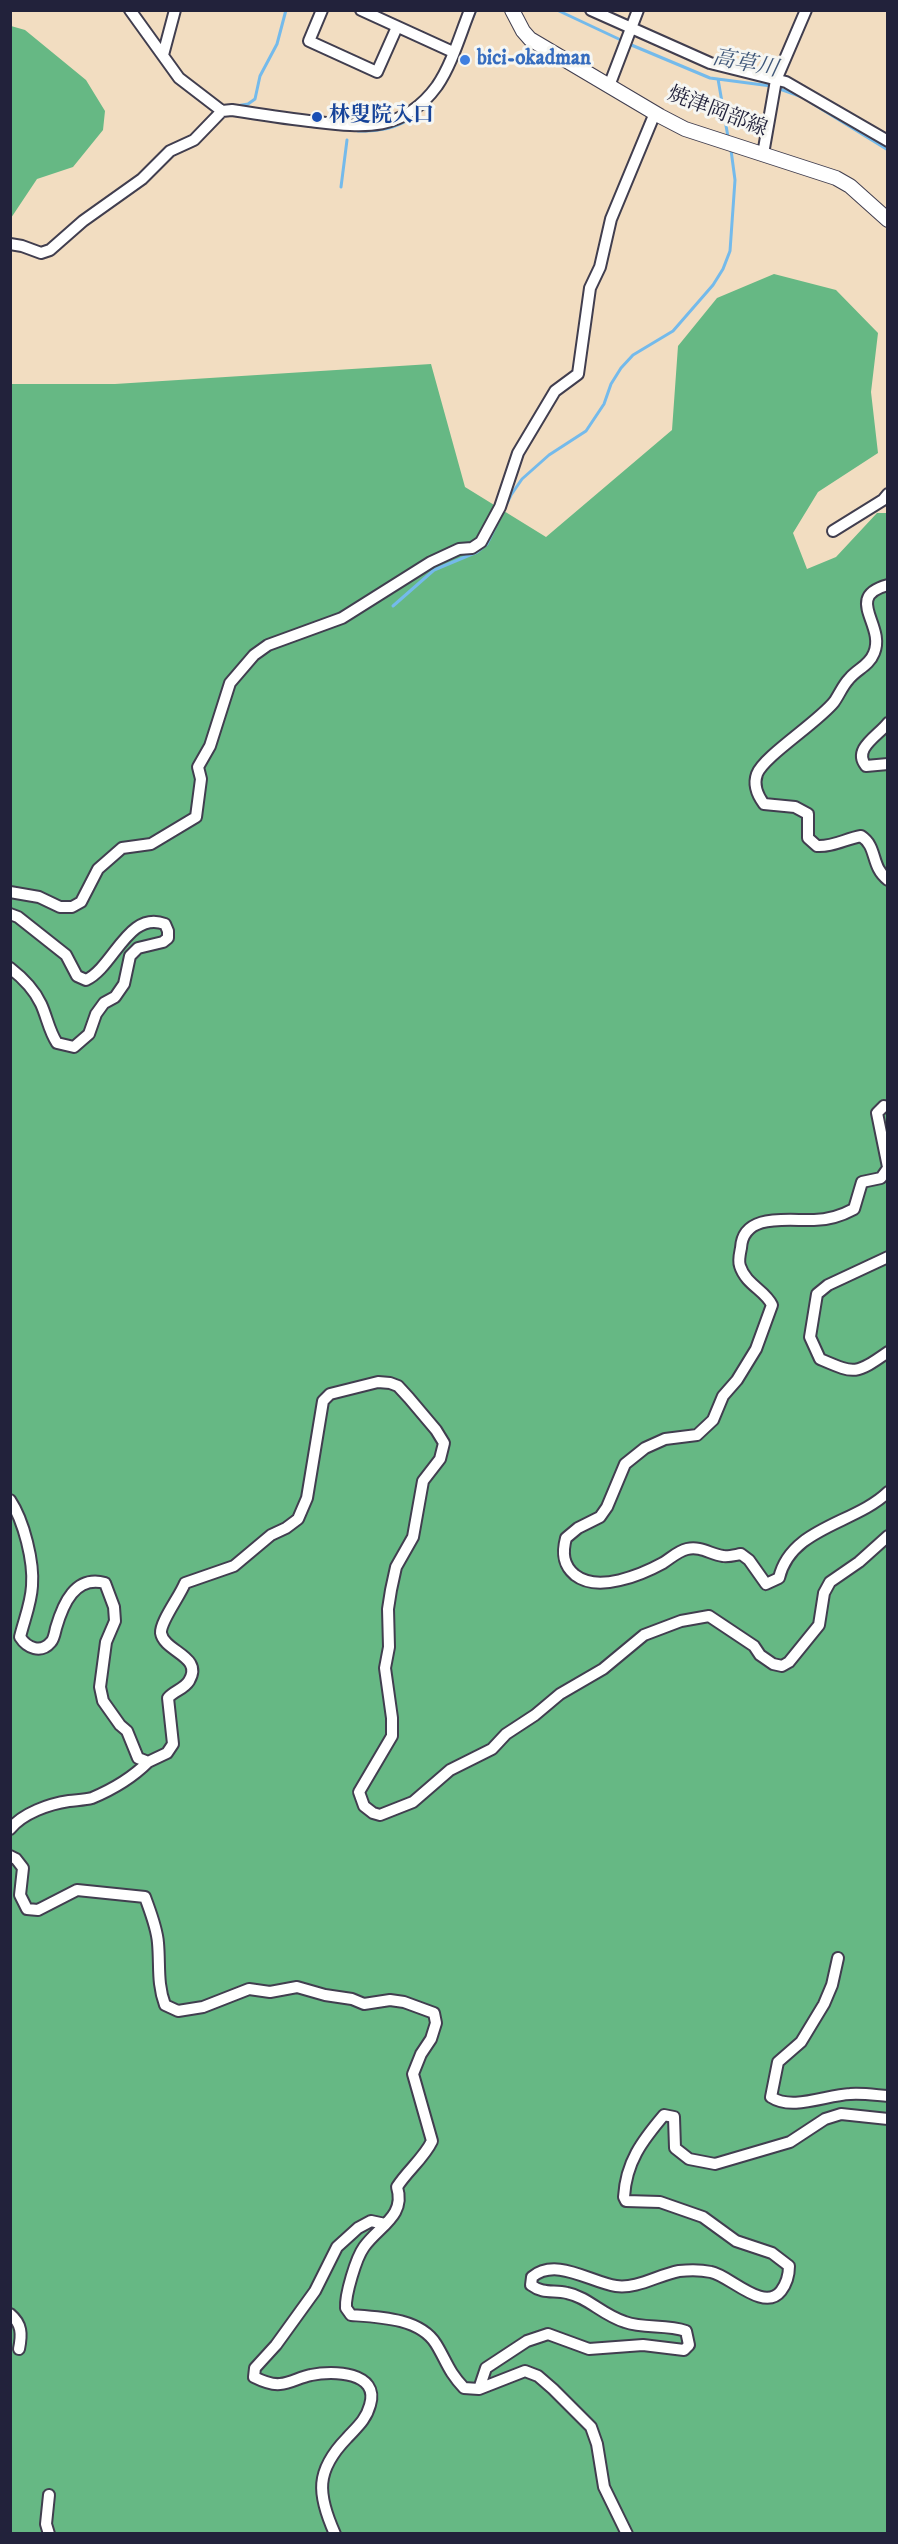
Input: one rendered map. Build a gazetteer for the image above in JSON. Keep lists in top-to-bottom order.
{
  "streets": {
    "main road": ["焼津岡部線"]
  },
  "water": ["高草川"],
  "places": ["bici-okadman", "林叟院入口"]
}
